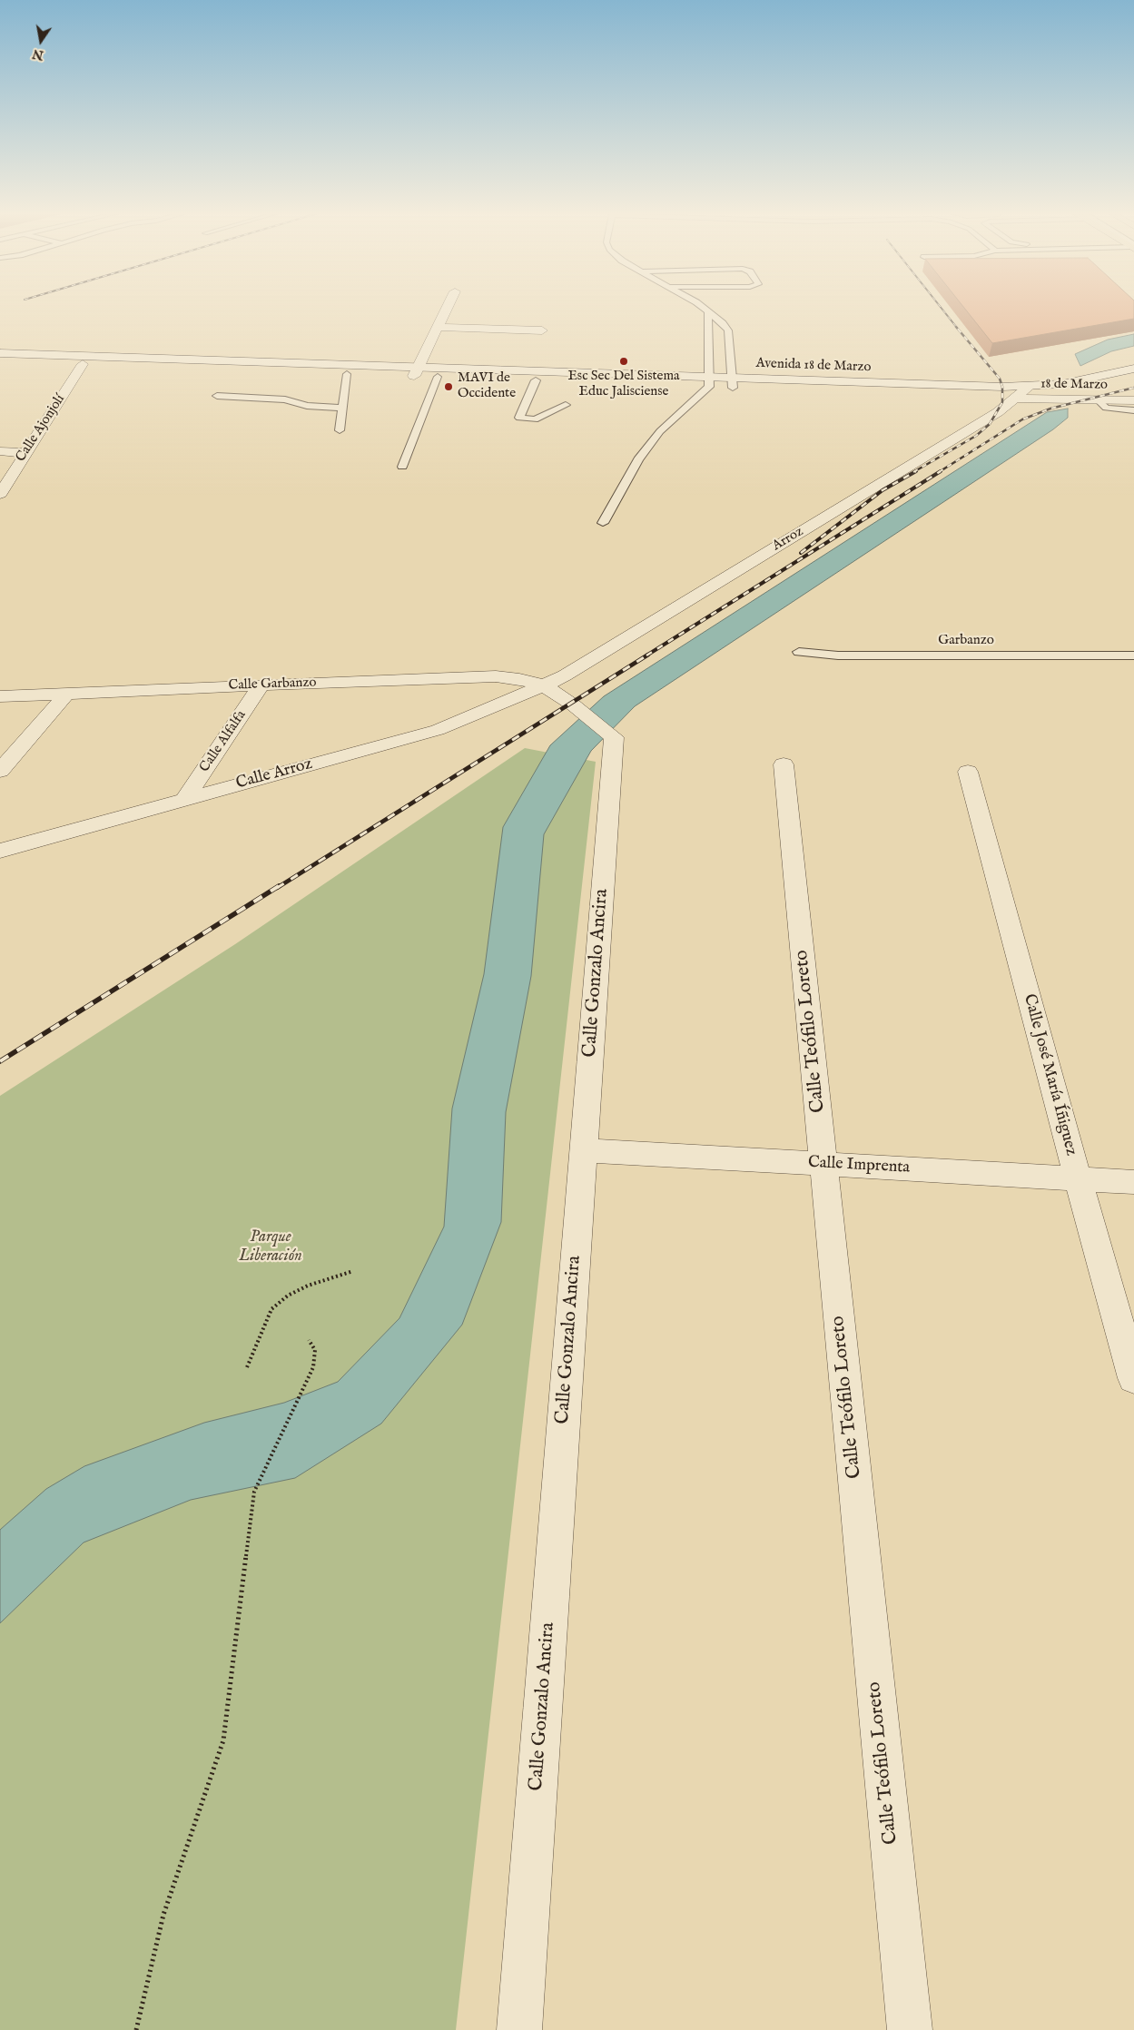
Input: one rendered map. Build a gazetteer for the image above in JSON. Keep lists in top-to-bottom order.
{
  "streets": {
    "street": [
      "Avenida 18 de Marzo",
      "18 de Marzo",
      "Calle Ajonjolí",
      "Arroz",
      "Calle Garbanzo",
      "Calle Alfalfa",
      "Calle Arroz",
      "Calle Gonzalo Ancira",
      "Calle Teófilo Loreto",
      "Calle José María Íñiguez",
      "Calle Imprenta"
    ],
    "lane": ["Garbanzo"]
  },
  "crossings": [
    ["Avenida 18 de Marzo", "18 de Marzo"],
    ["Avenida 18 de Marzo", "Calle Ajonjolí"],
    ["Avenida 18 de Marzo", "Arroz"],
    ["18 de Marzo", "Arroz"],
    ["Arroz", "Calle Garbanzo"],
    ["Arroz", "Calle Arroz"],
    ["Arroz", "Calle Gonzalo Ancira"],
    ["Calle Garbanzo", "Calle Alfalfa"],
    ["Calle Garbanzo", "Calle Arroz"],
    ["Calle Garbanzo", "Calle Gonzalo Ancira"],
    ["Calle Alfalfa", "Calle Arroz"],
    ["Calle Arroz", "Calle Gonzalo Ancira"],
    ["Calle Gonzalo Ancira", "Calle Imprenta"],
    ["Calle Teófilo Loreto", "Calle Imprenta"],
    ["Calle José María Íñiguez", "Calle Imprenta"]
  ],
  "parks": ["Parque Liberación"],
  "places": ["Esc Sec Del Sistema Educ Jalisciense", "MAVI de Occidente"],
  "north": "bottom"
}
